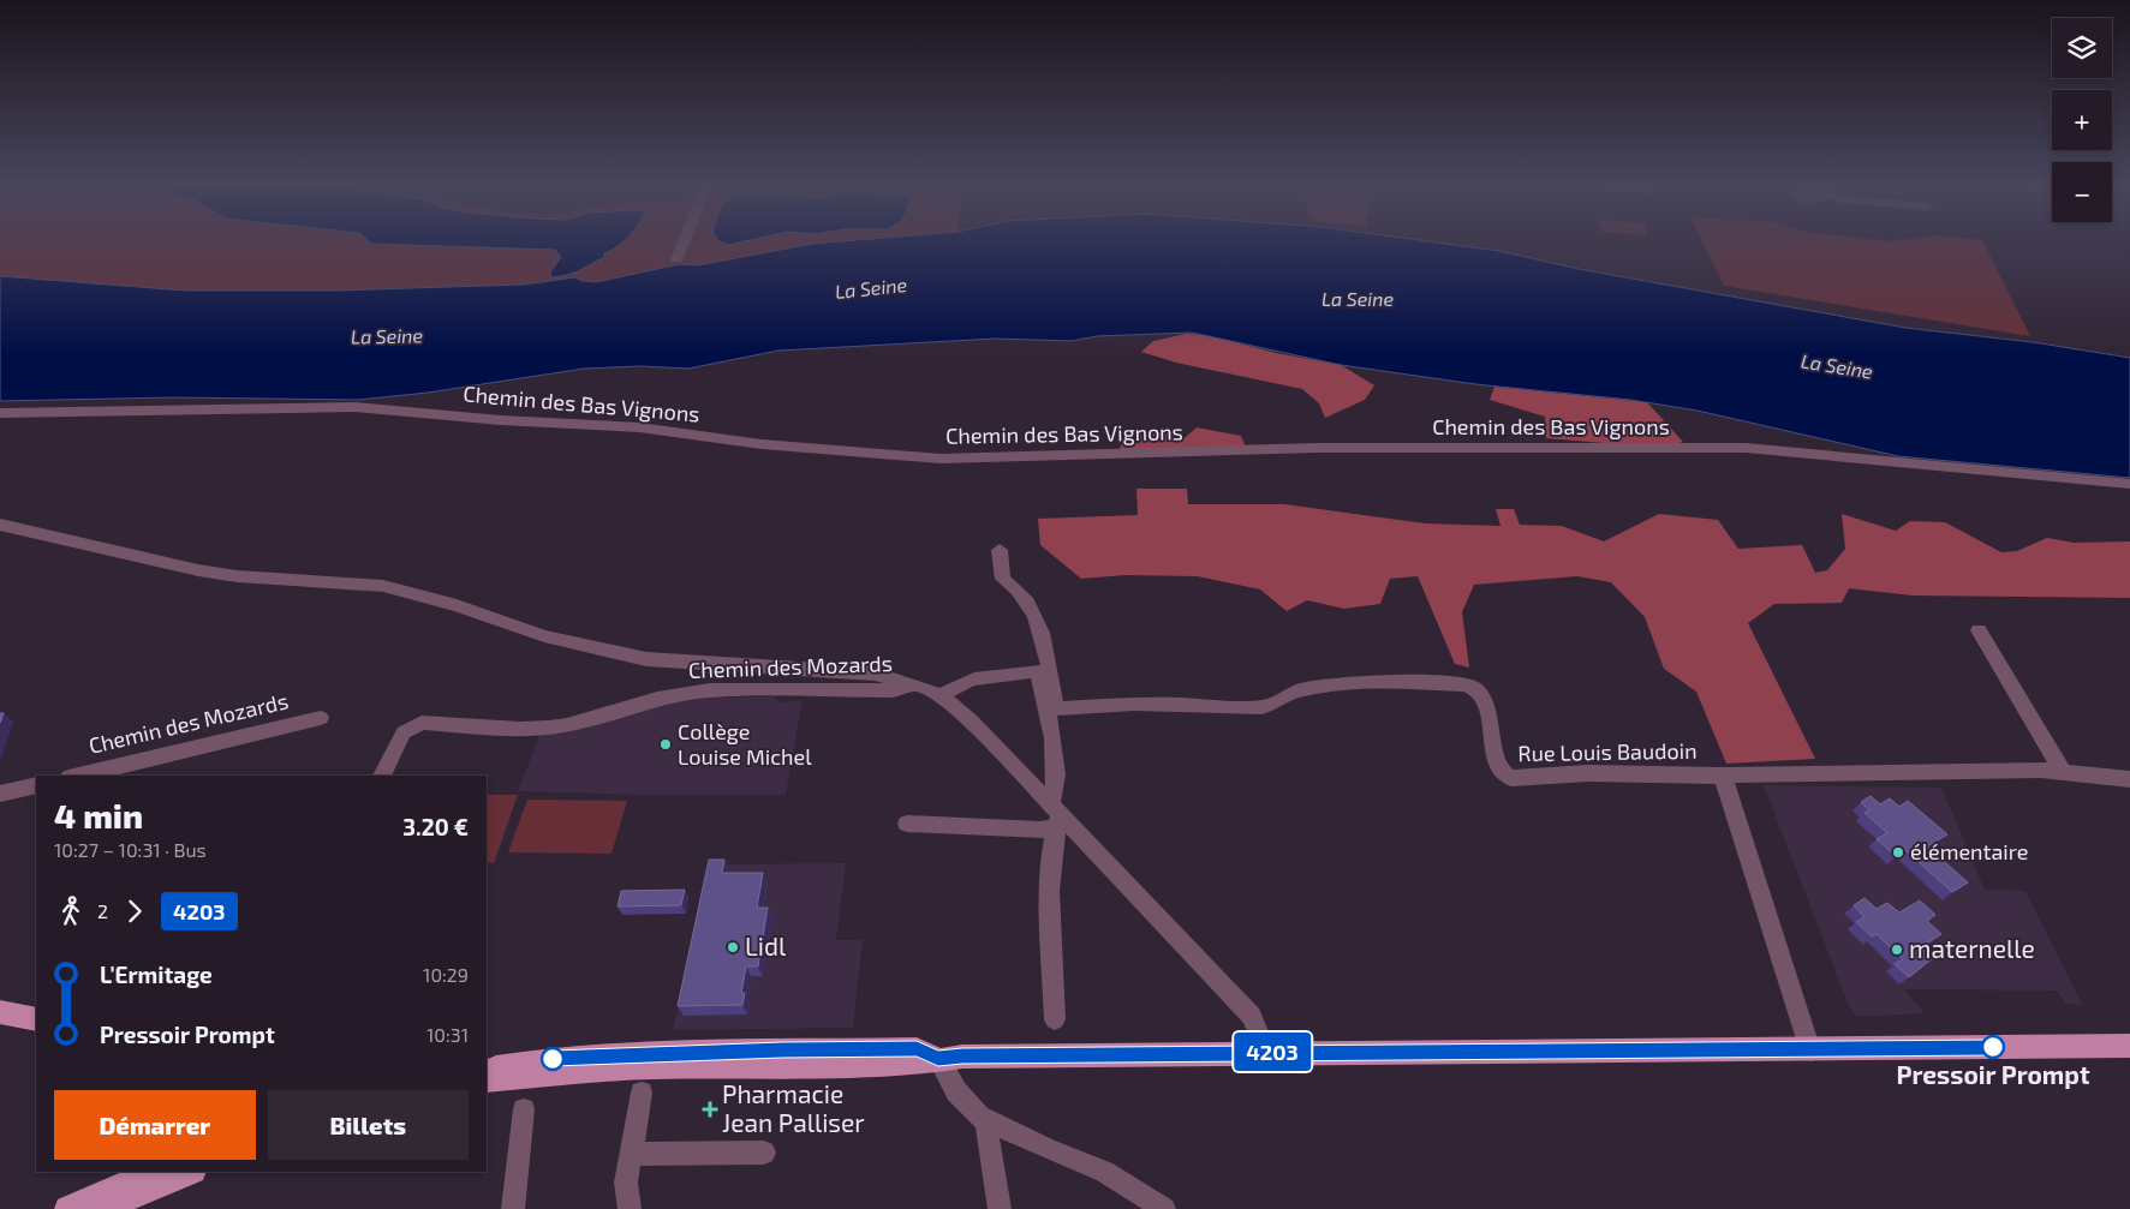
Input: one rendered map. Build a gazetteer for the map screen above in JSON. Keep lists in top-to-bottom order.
{
  "streets": {
    "street": ["Chemin des Bas Vignons", "Chemin des Mozards", "Rue Louis Baudoin"]
  },
  "water": ["La Seine"],
  "places": {
    "other": [
      "Collège Louise Michel",
      "élémentaire",
      "Lidl",
      "maternelle",
      "Pressoir Prompt"
    ],
    "health": ["Pharmacie Jean Palliser"]
  },
  "lines": ["bus line 4203"],
  "page": {
    "on_map": "4203",
    "map_buttons": ["+", "−"],
    "heading": ["4 min", "10:27 – 10:31 · Bus", "3.20 €"],
    "legs": ["2", "4203"],
    "list": [
      {
        "name": "L'Ermitage",
        "value": "10:29"
      },
      {
        "name": "Pressoir Prompt",
        "value": "10:31"
      }
    ],
    "buttons": ["Démarrer", "Billets"]
  }
}
